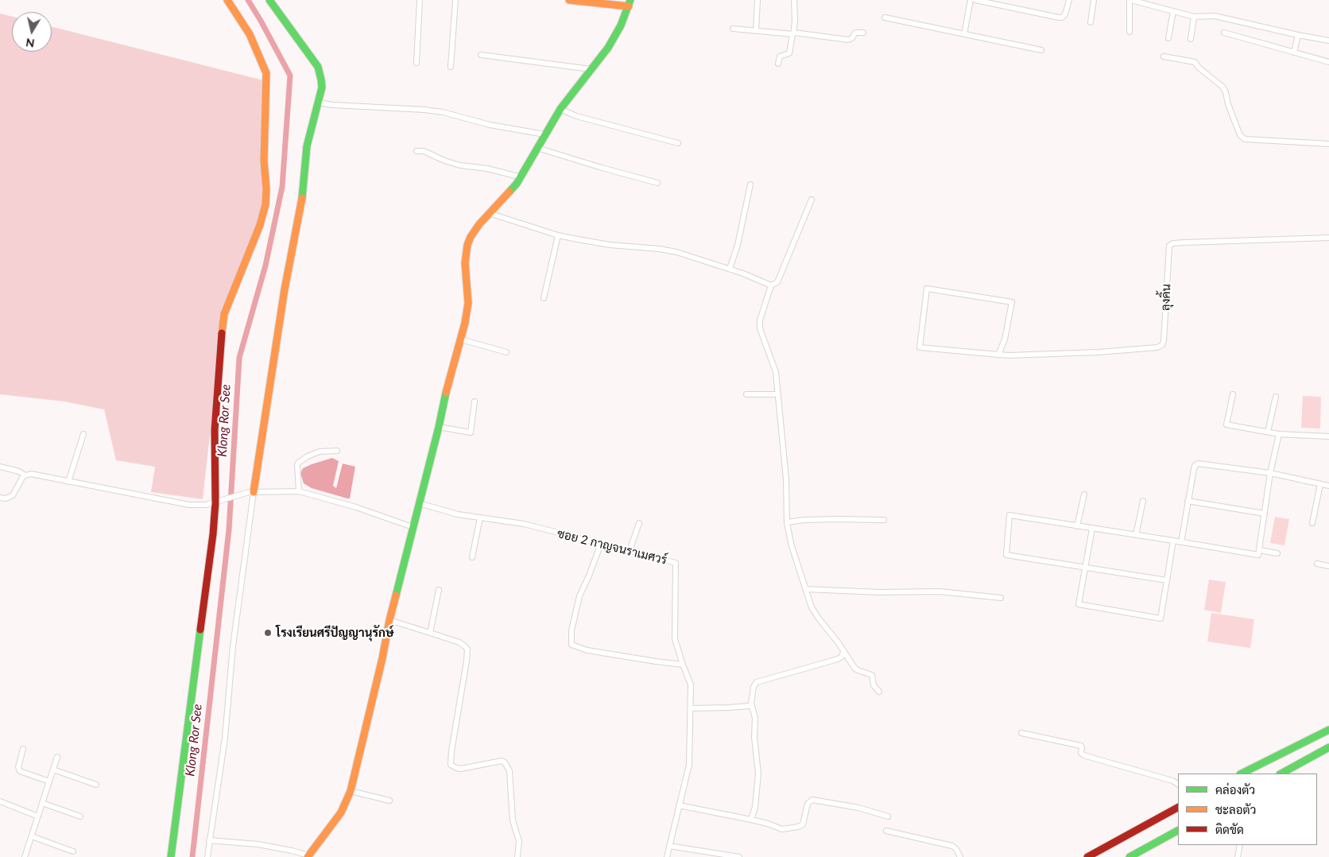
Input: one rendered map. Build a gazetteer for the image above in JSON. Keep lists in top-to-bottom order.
{
  "streets": {
    "street": ["ลุงคิ้น", "ซอย 2 กาญจนราเมศวร์"]
  },
  "water": ["Klong Ror See"],
  "places": ["โรงเรียนศรีปัญญานุรักษ์"],
  "legend": ["คล่องตัว", "ชะลอตัว", "ติดขัด"],
  "north": "bottom"
}
